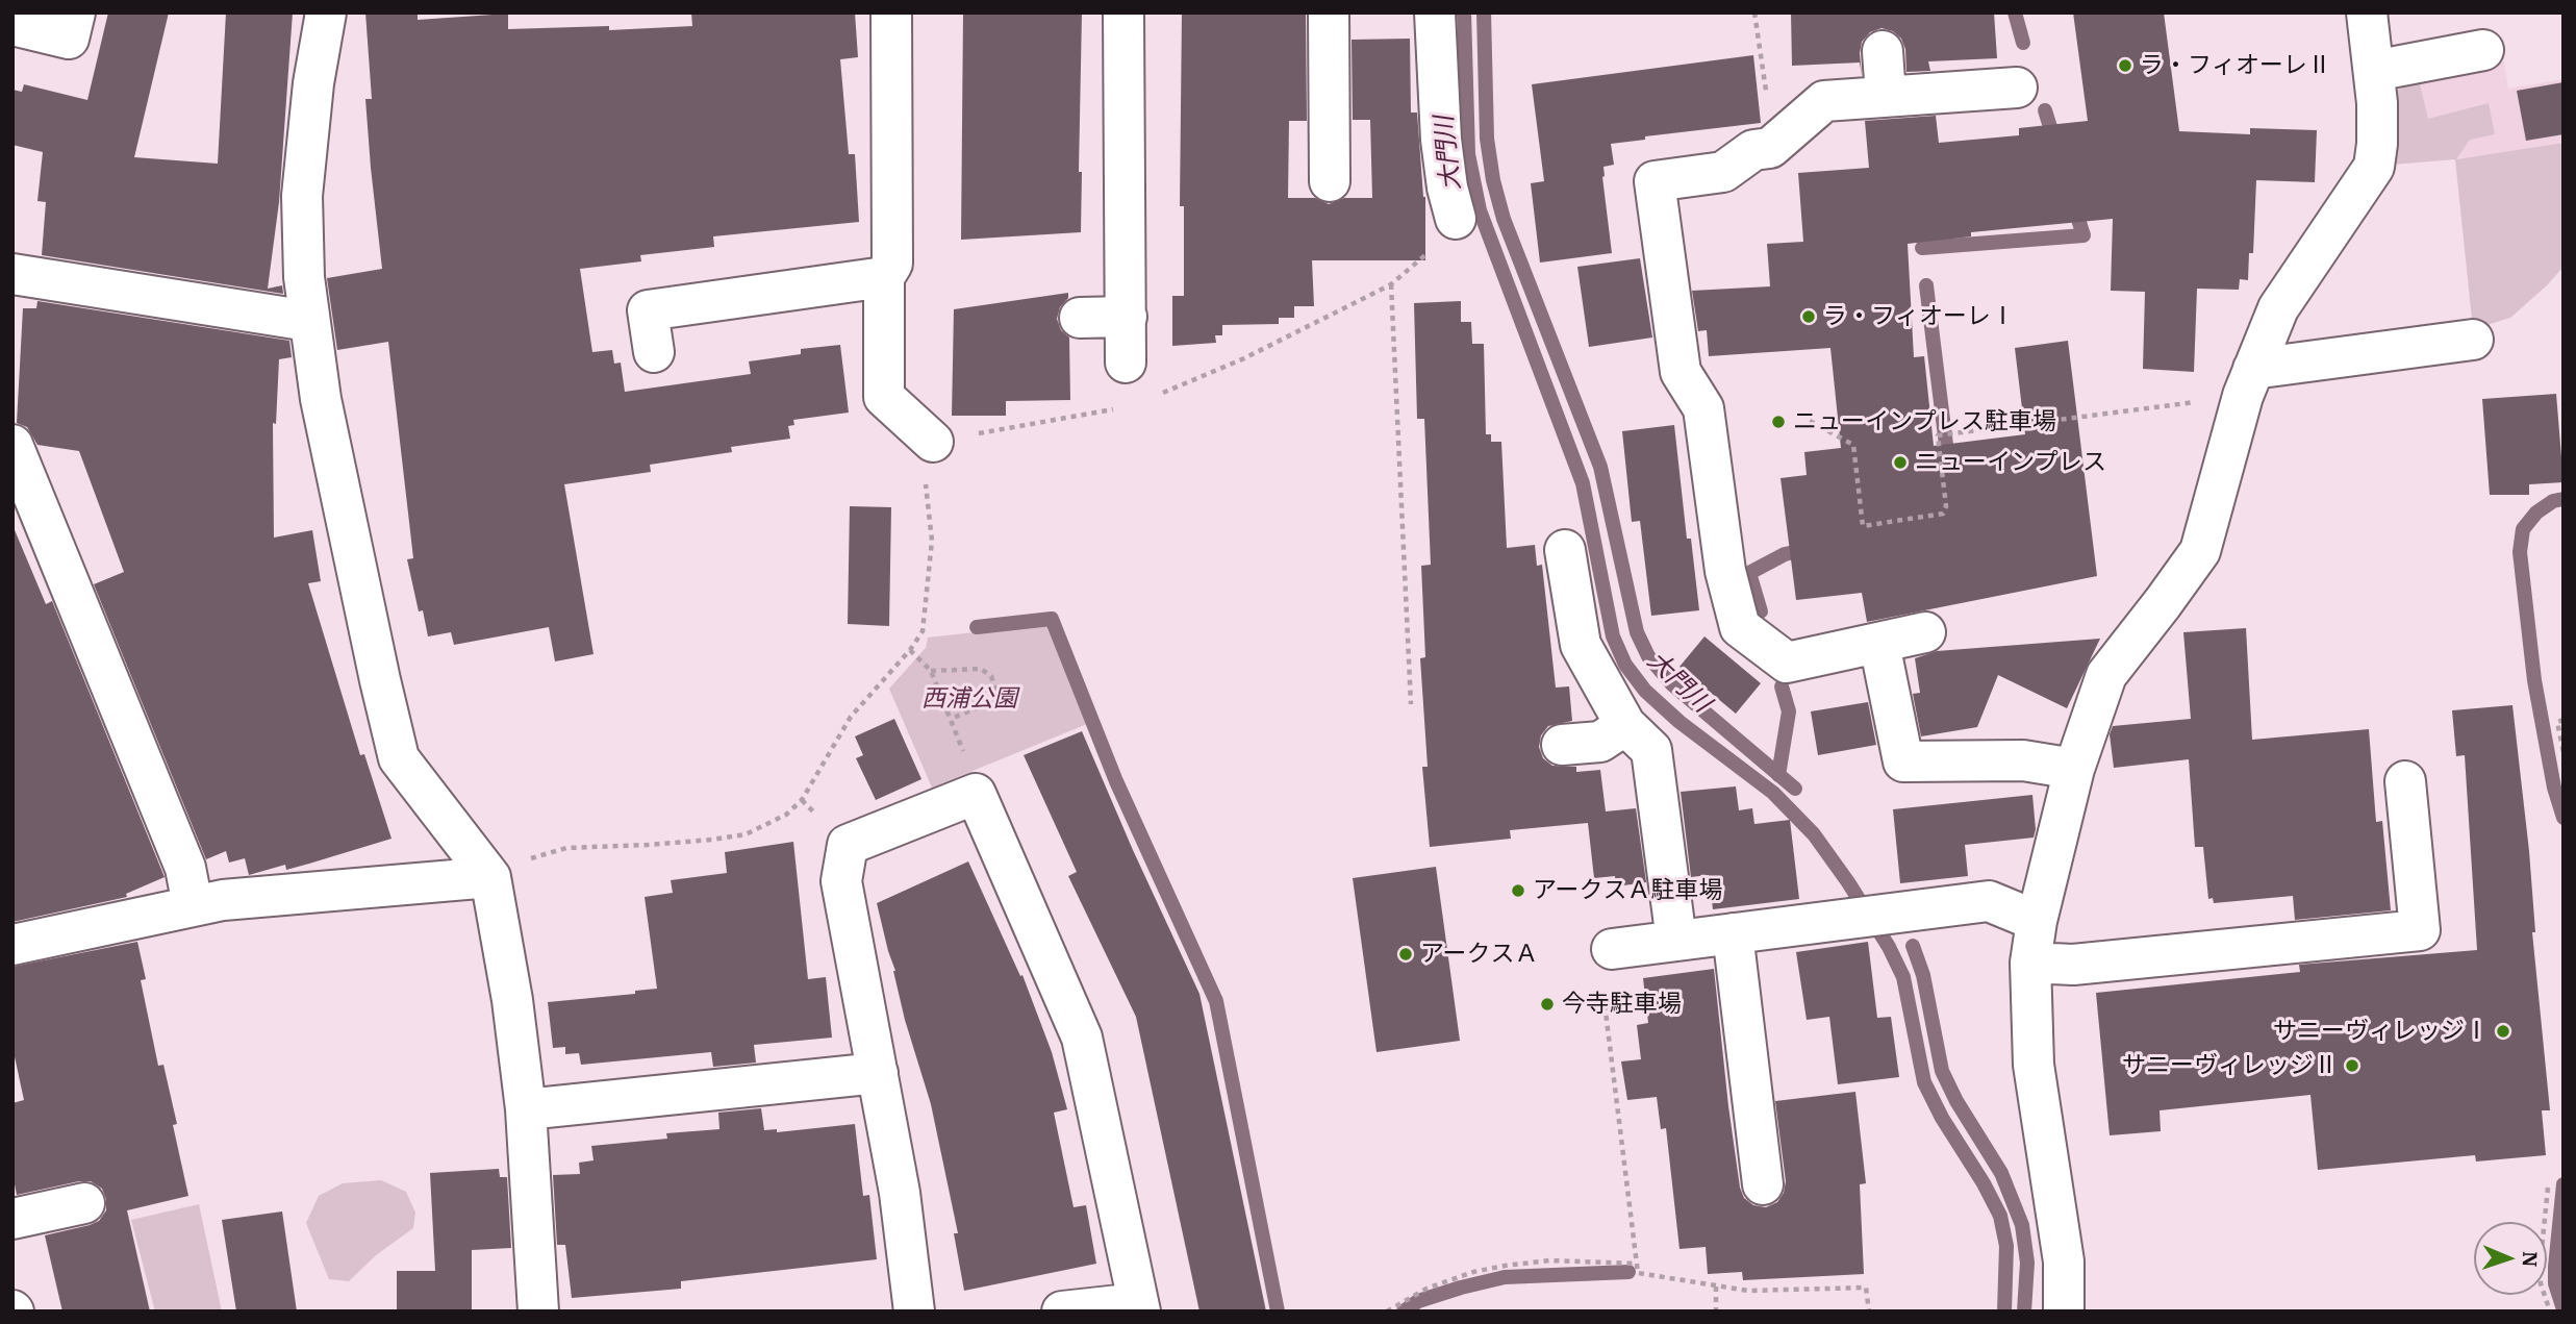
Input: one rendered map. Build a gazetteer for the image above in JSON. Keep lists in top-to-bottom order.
{
  "water": ["大門川"],
  "parks": ["西浦公園"],
  "places": [
    "ラ・フィオーレⅡ",
    "ラ・フィオーレⅠ",
    "ニューインプレス駐車場",
    "ニューインプレス",
    "アークスＡ駐車場",
    "アークスＡ",
    "今寺駐車場",
    "サニーヴィレッジⅠ",
    "サニーヴィレッジⅡ"
  ],
  "north": "right"
}
